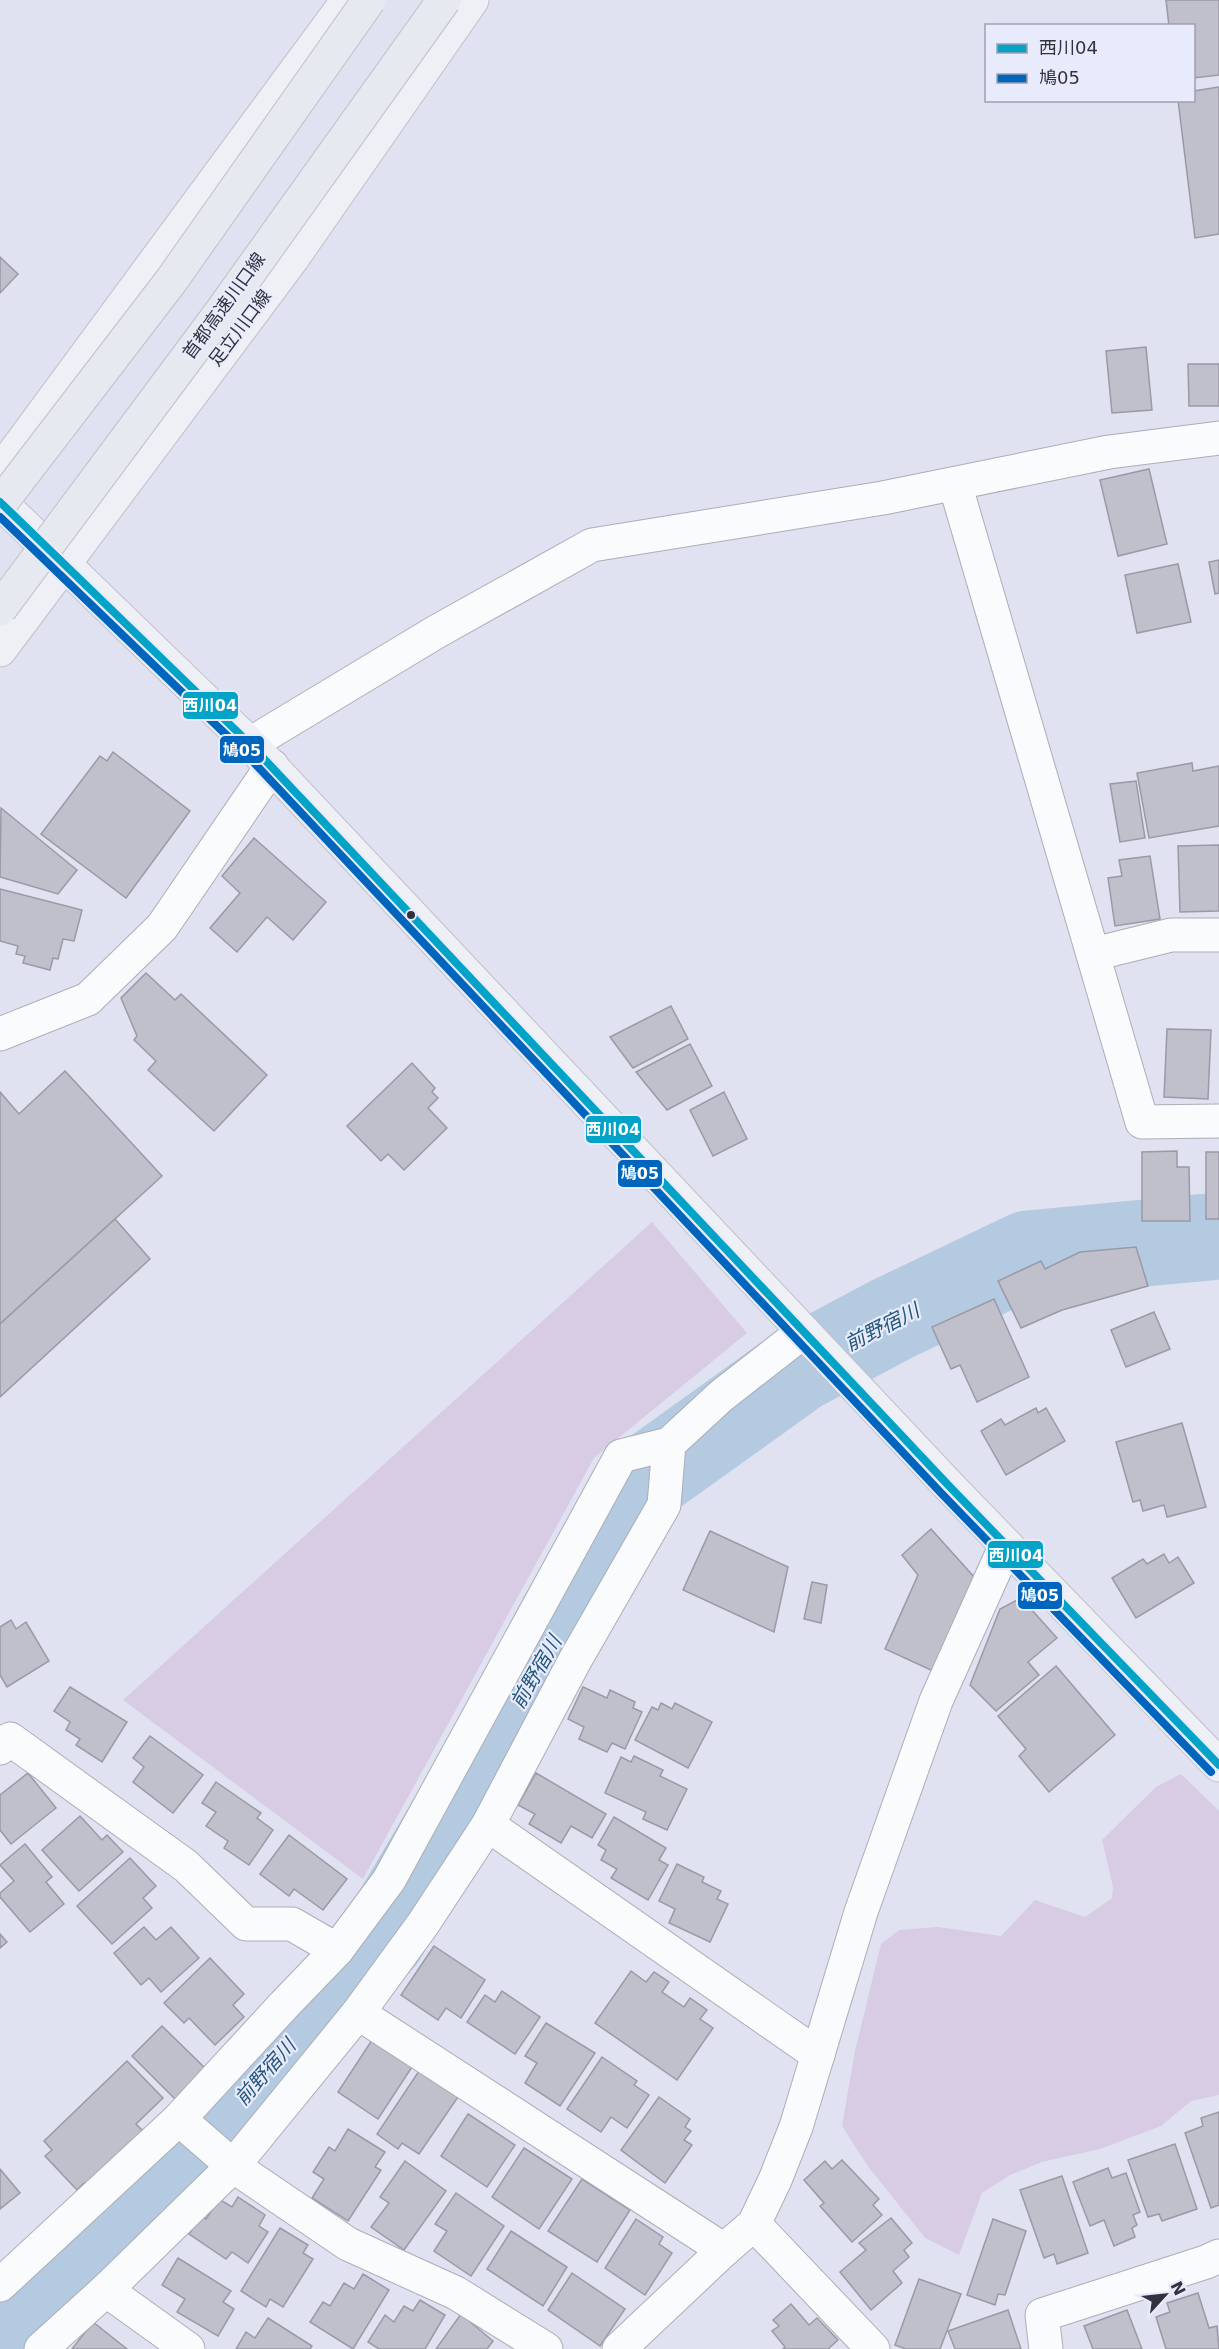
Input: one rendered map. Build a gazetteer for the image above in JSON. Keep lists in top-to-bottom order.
{
  "streets": {
    "highway": ["首都高速川口線"],
    "main road": ["足立川口線"]
  },
  "water": ["前野宿川"],
  "lines": ["transit line 西川04", "transit line 鳩05"],
  "legend": ["西川04", "鳩05"],
  "north": "top right"
}
